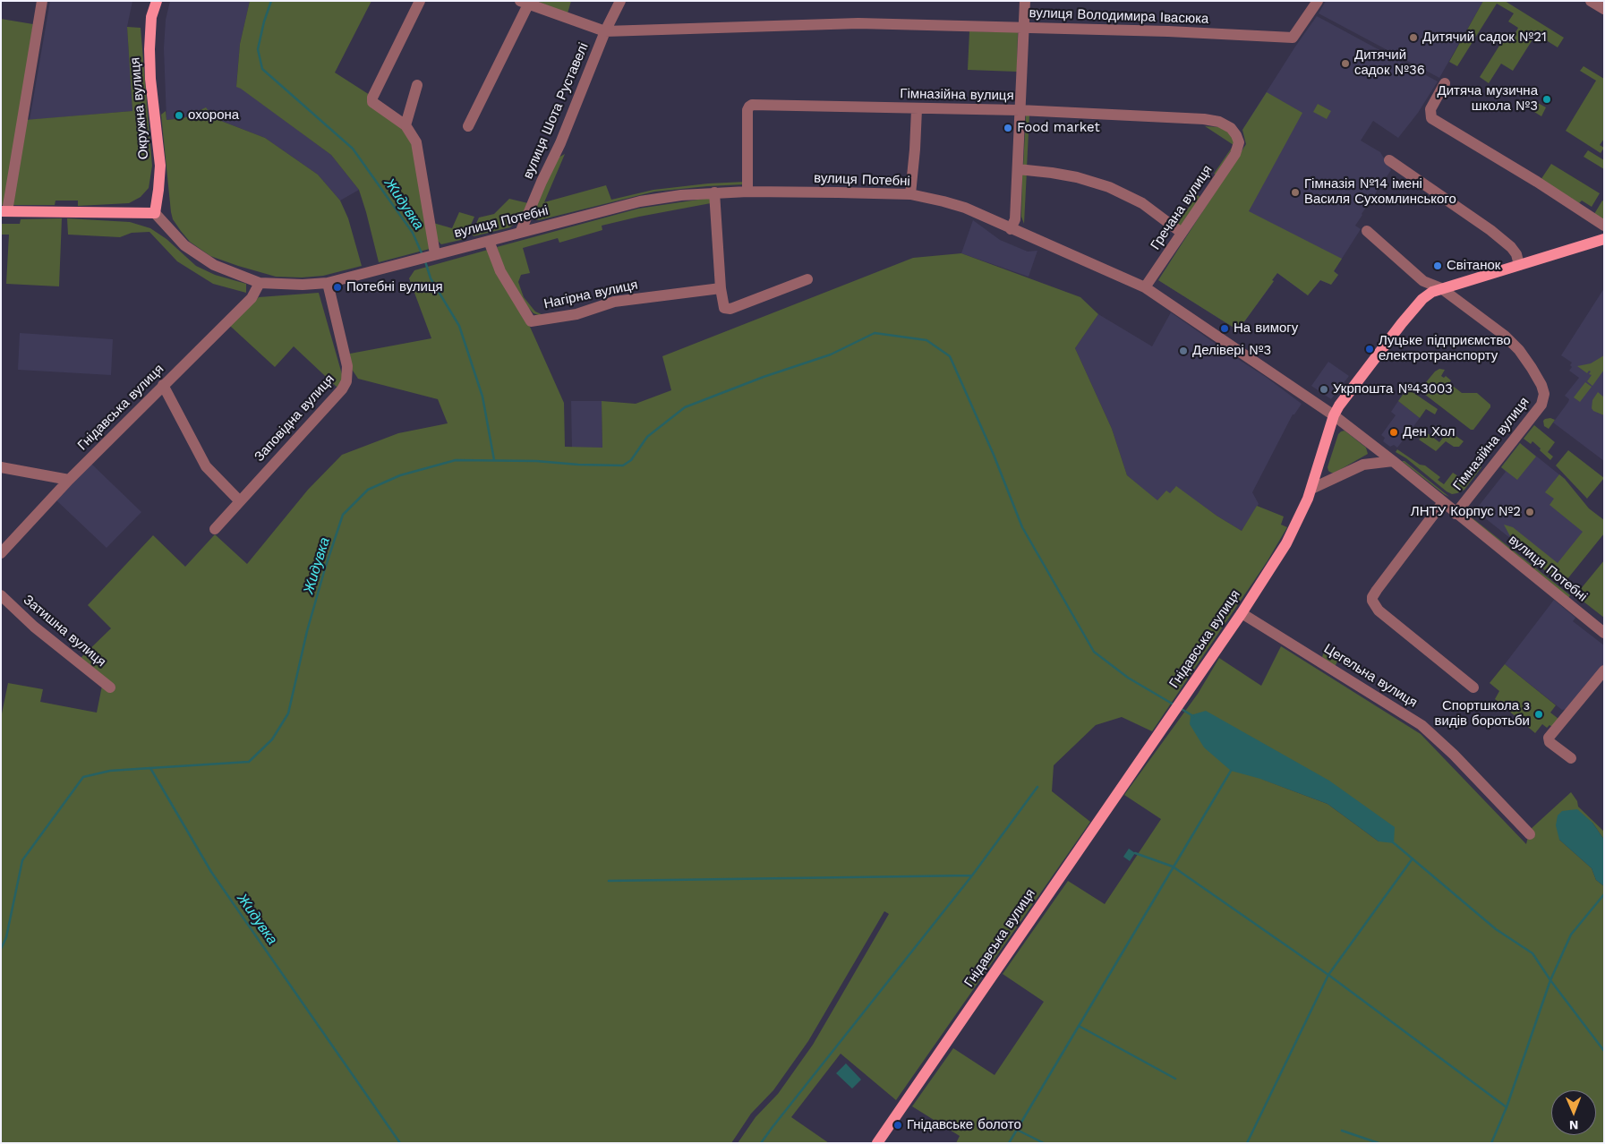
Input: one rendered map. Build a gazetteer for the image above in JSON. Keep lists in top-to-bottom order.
{
  "streets": {
    "main road": ["Окружна вулиця", "Гнідавська вулиця"],
    "street": [
      "вулиця Володимира Івасюка",
      "Гімназійна вулиця",
      "вулиця Шота Руставелі",
      "вулиця Потебні",
      "Гречана вулиця",
      "Нагірна вулиця",
      "Заповідна вулиця",
      "Затишна вулиця",
      "Цегельна вулиця"
    ]
  },
  "crossings": [
    ["вулиця Володимира Івасюка", "вулиця Шота Руставелі"],
    ["Гімназійна вулиця", "вулиця Потебні"],
    ["Гімназійна вулиця", "Гречана вулиця"],
    ["Гімназійна вулиця", "Гнідавська вулиця"],
    ["Окружна вулиця", "вулиця Потебні"],
    ["вулиця Шота Руставелі", "вулиця Потебні"],
    ["вулиця Потебні", "Гречана вулиця"],
    ["вулиця Потебні", "Нагірна вулиця"],
    ["вулиця Потебні", "Гнідавська вулиця"],
    ["вулиця Потебні", "Заповідна вулиця"],
    ["Гнідавська вулиця", "Цегельна вулиця"]
  ],
  "water": ["Жидувка"],
  "places": [
    "Дитячий садок №21",
    "Дитячий садок №36",
    "Дитяча музична школа №3",
    "охорона",
    "Food market",
    "Гімназія №14 імені Василя Сухомлинського",
    "Світанок",
    "Потебні вулиця",
    "На вимогу",
    "Луцьке підприємство електротранспорту",
    "Делівері №3",
    "Укрпошта №43003",
    "Ден Хол",
    "ЛНТУ Корпус №2",
    "Спортшкола з видів боротьби",
    "Гнідавське болото"
  ],
  "north": "bottom"
}
